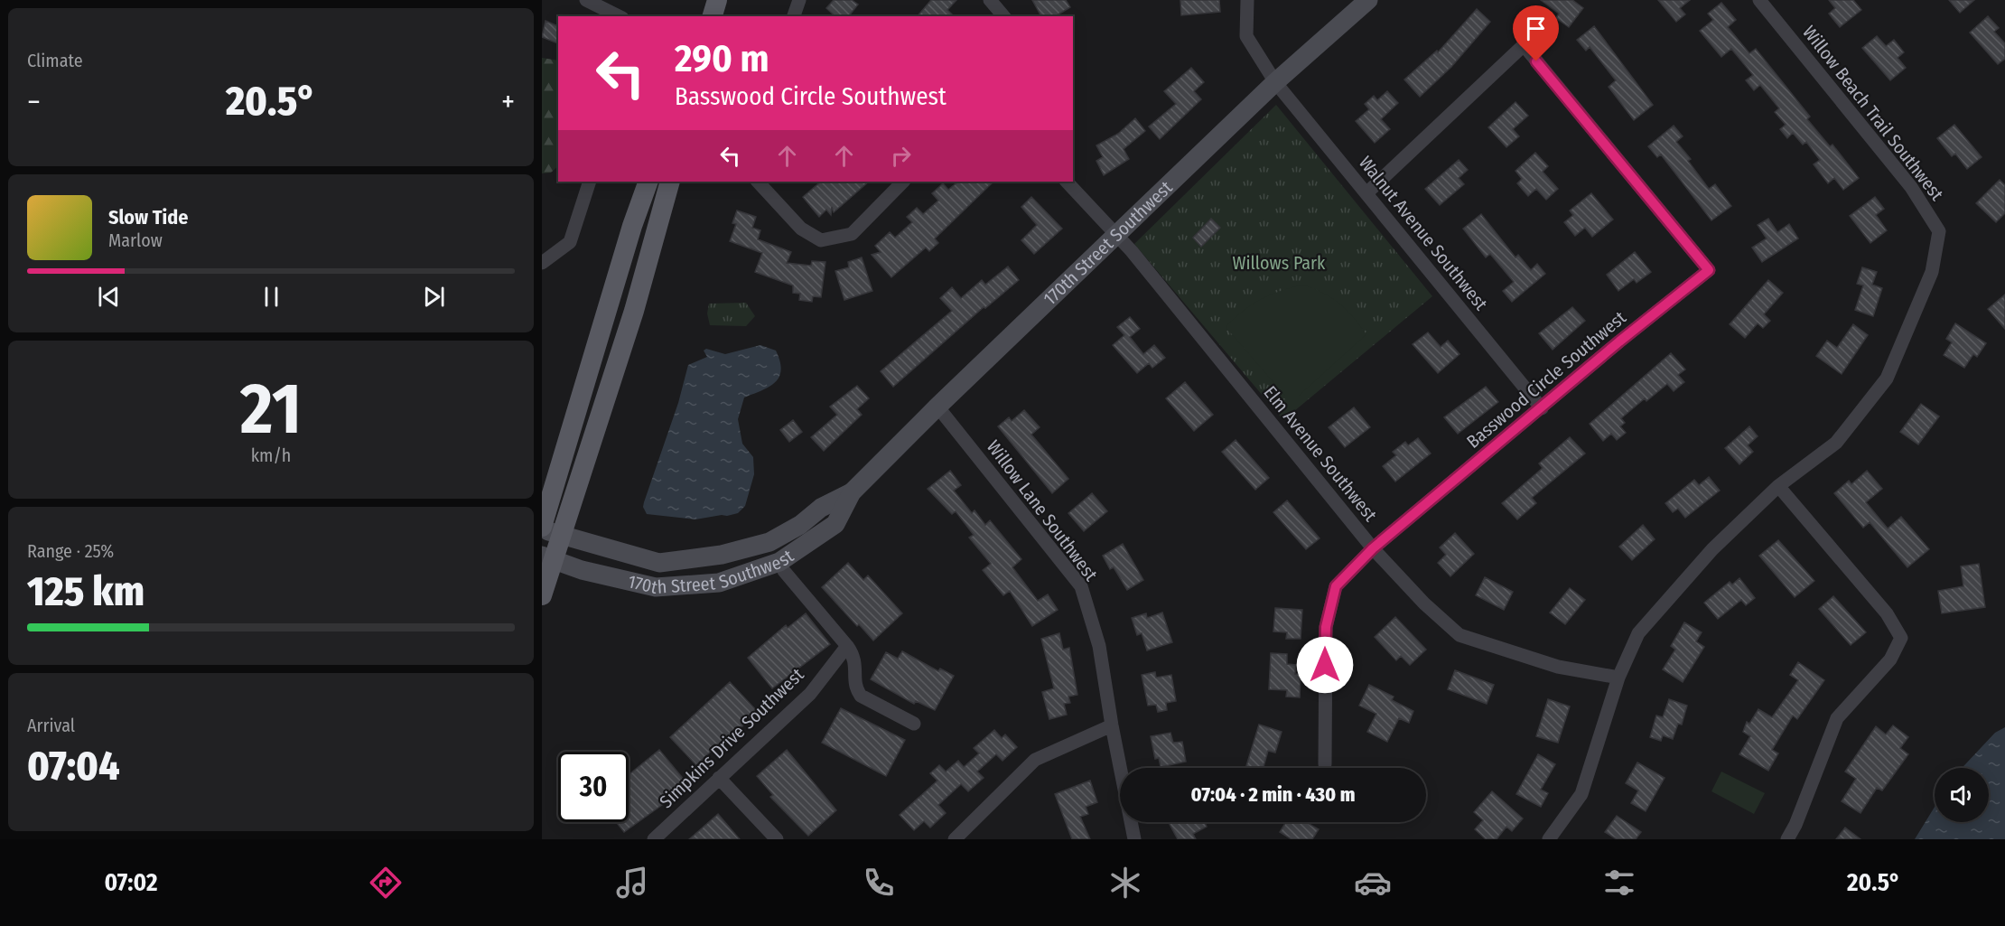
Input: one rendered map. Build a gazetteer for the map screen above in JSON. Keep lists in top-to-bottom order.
{
  "streets": {
    "street": [
      "Willow Beach Trail Southwest",
      "Walnut Avenue Southwest",
      "170th Street Southwest",
      "Basswood Circle Southwest",
      "Elm Avenue Southwest",
      "Willow Lane Southwest",
      "Simpkins Drive Southwest"
    ]
  },
  "crossings": [
    ["Willow Beach Trail Southwest", "Elm Avenue Southwest"],
    ["Walnut Avenue Southwest", "170th Street Southwest"],
    ["Walnut Avenue Southwest", "Basswood Circle Southwest"],
    ["170th Street Southwest", "Elm Avenue Southwest"],
    ["170th Street Southwest", "Willow Lane Southwest"],
    ["Basswood Circle Southwest", "Elm Avenue Southwest"]
  ],
  "parks": ["Willows Park"],
  "page": {
    "tile": [
      "Climate",
      ["21", "km/h"],
      ["Range · 25%", "125 km"],
      ["Arrival", "07:04"]
    ],
    "turn": ["290 m", "Basswood Circle Southwest"],
    "heat": ["−", "20.5°", "+"],
    "song": ["Slow Tide", "Marlow"],
    "limit": "30",
    "trip": "07:04 · 2 min · 430 m",
    "tabs": ["07:02", "20.5°"]
  }
}
